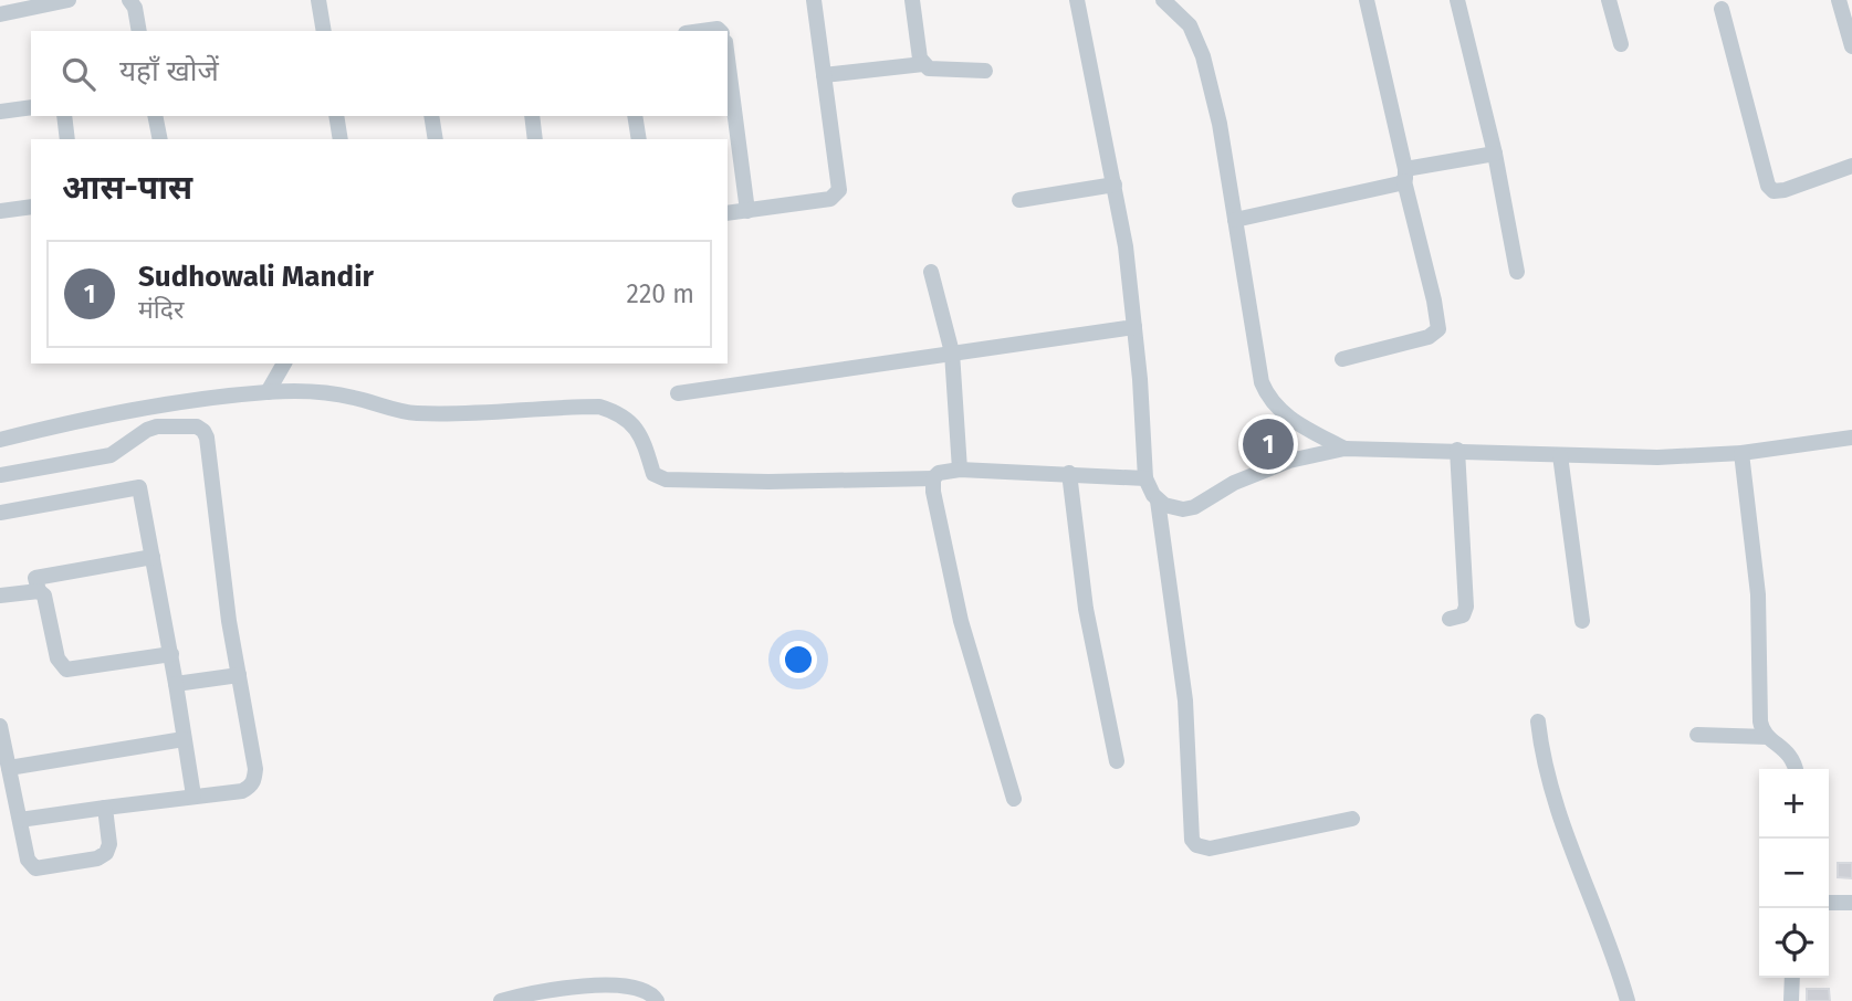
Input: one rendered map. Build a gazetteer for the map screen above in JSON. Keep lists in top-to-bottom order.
{
  "page": {
    "search": "यहाँ खोजें",
    "heading": "आस-पास",
    "list": [
      {
        "mark": "1",
        "name": "Sudhowali Mandir",
        "note": "मंदिर",
        "value": "220 m"
      }
    ],
    "pins": "1",
    "map_buttons": ["+", "−"]
  }
}
